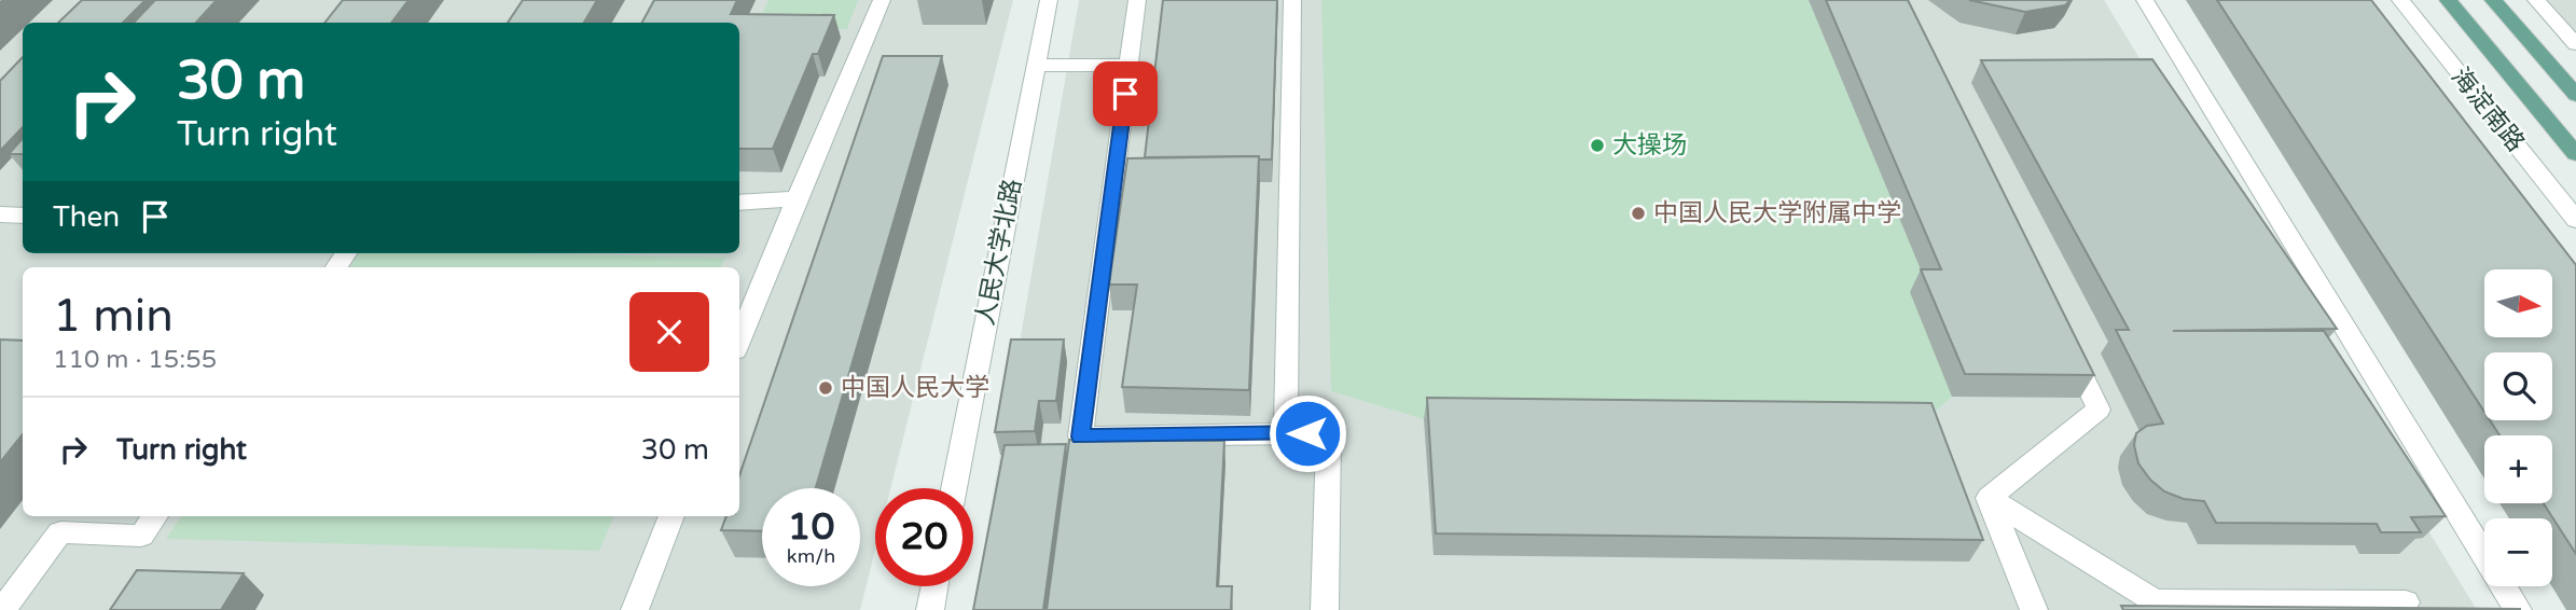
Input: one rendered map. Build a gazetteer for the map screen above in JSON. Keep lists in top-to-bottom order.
{
  "streets": {
    "main road": ["海淀南路"],
    "street": ["人民大学北路"]
  },
  "places": ["大操场", "中国人民大学附属中学", "中国人民大学"],
  "north": "right",
  "page": {
    "turn": ["30 m", "Turn right"],
    "then": "Then",
    "heading": ["1 min", "110 m · 15:55"],
    "map_buttons": ["+", "−"],
    "list": [
      {
        "name": "Turn right",
        "value": "30 m"
      }
    ],
    "speed": "10 km/h",
    "limit": "20"
  }
}
